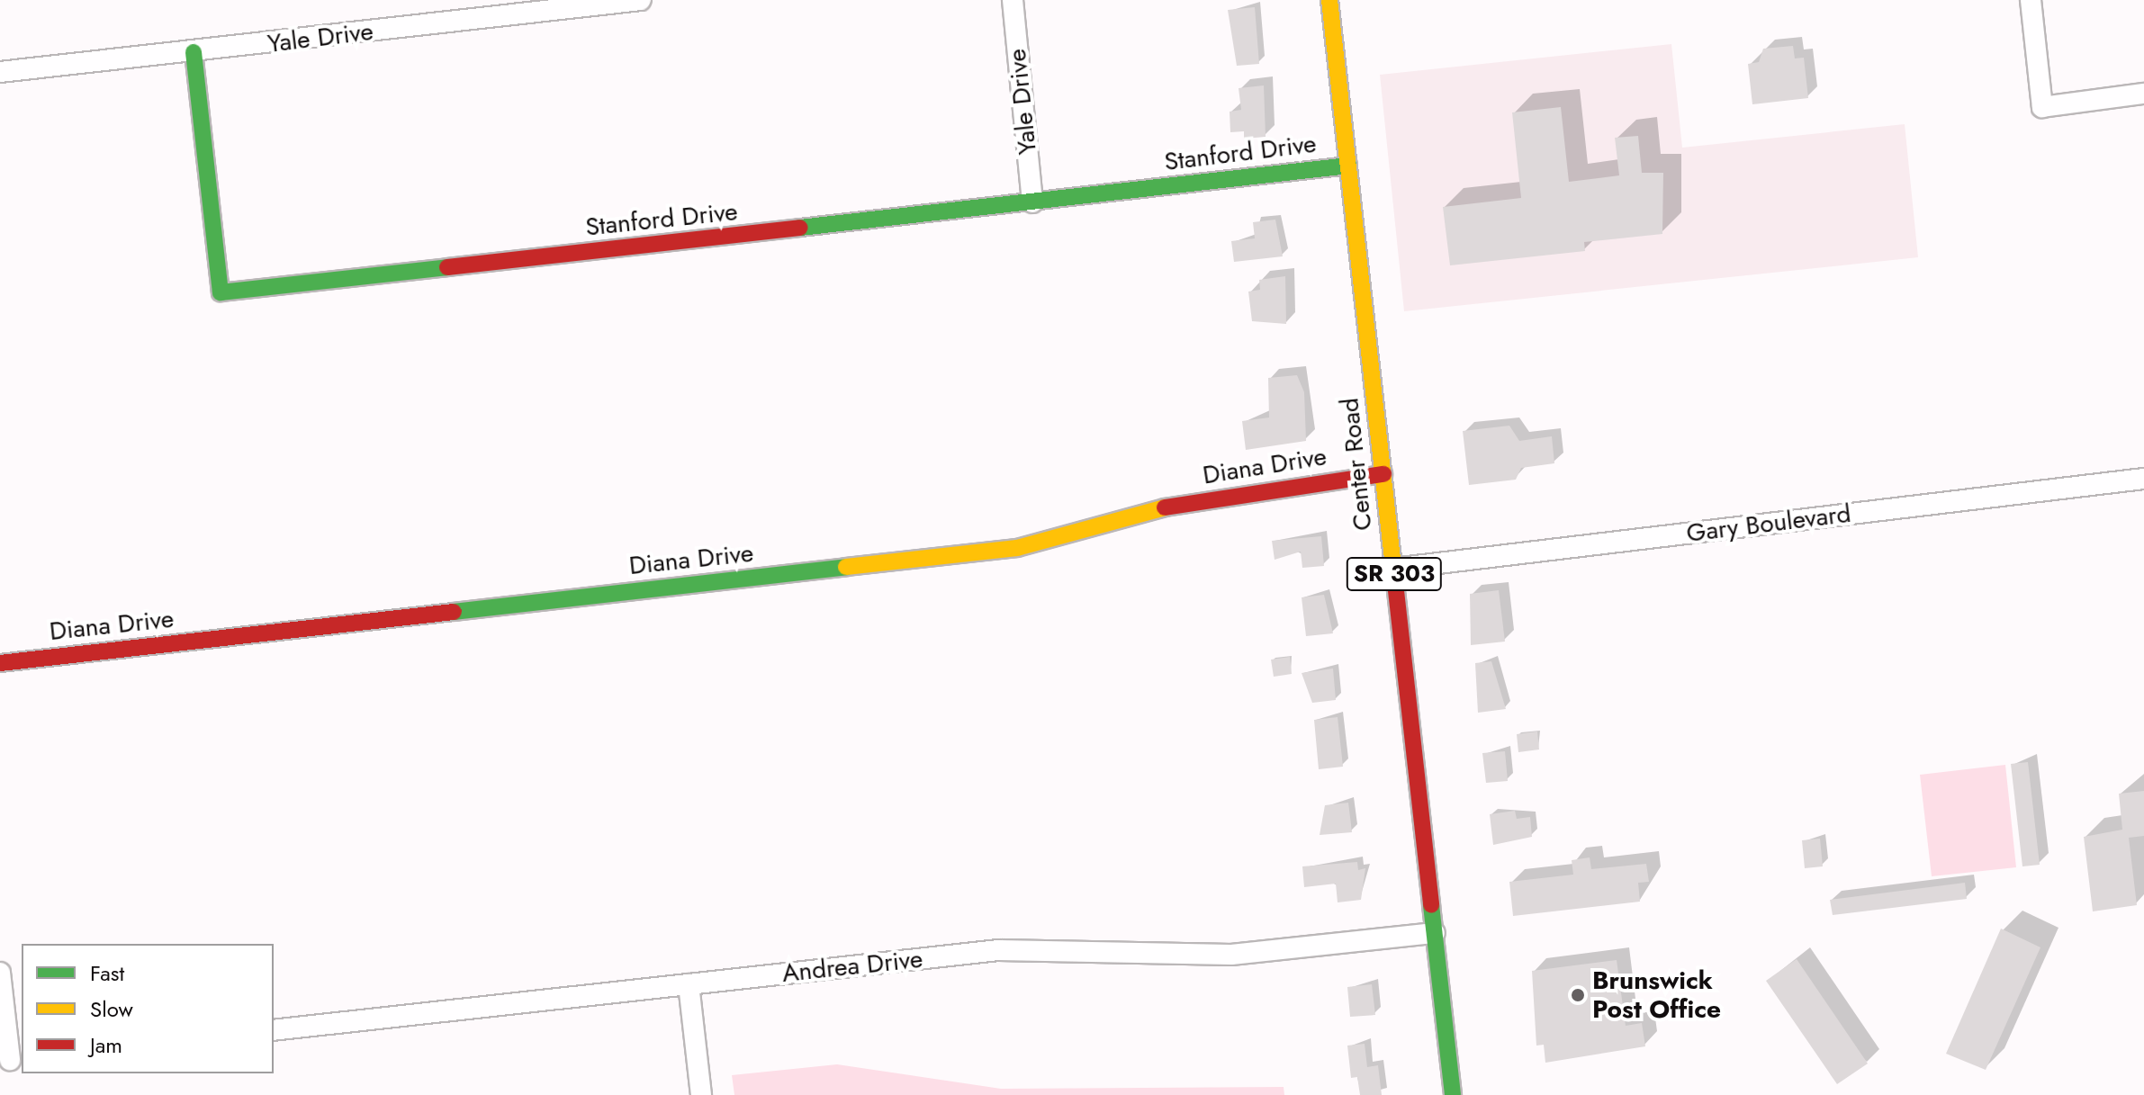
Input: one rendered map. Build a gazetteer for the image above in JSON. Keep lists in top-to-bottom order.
{
  "streets": {
    "street": [
      "Yale Drive",
      "Stanford Drive",
      "Center Road",
      "Diana Drive",
      "Gary Boulevard",
      "SR 303",
      "Andrea Drive"
    ]
  },
  "crossings": [
    ["Yale Drive", "Stanford Drive"],
    ["Stanford Drive", "Center Road"],
    ["Center Road", "Diana Drive"],
    ["Center Road", "Gary Boulevard"],
    ["Center Road", "Andrea Drive"]
  ],
  "places": ["Brunswick Post Office"],
  "legend": ["Fast", "Slow", "Jam"]
}
